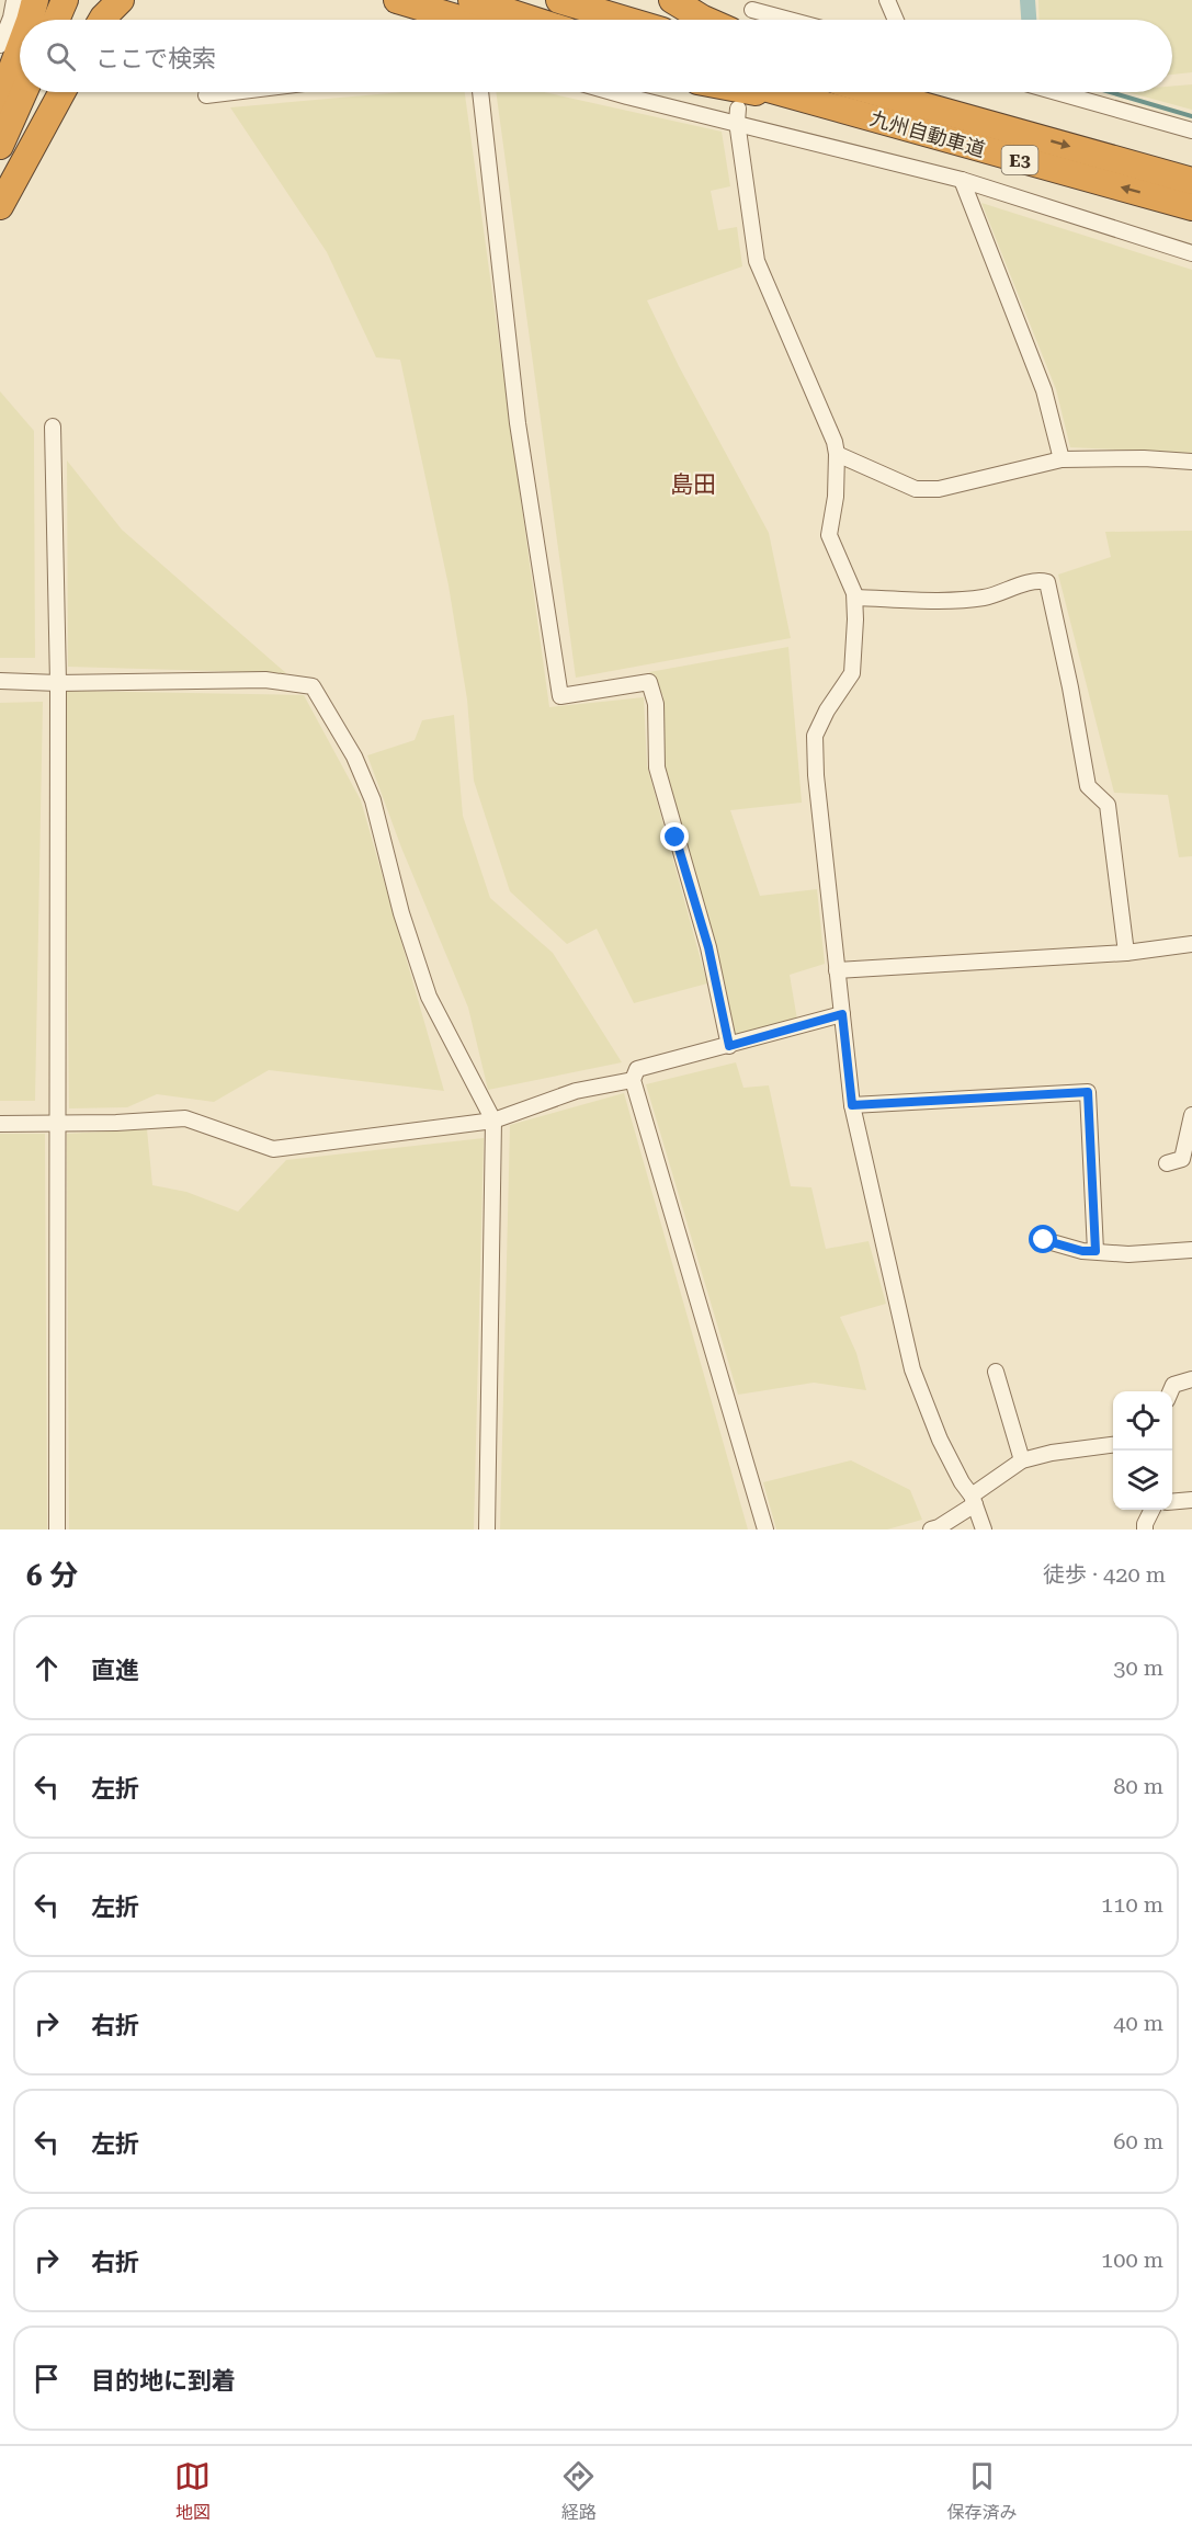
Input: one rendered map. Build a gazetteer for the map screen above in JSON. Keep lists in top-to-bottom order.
{
  "streets": {
    "highway": ["九州自動車道", "E3"]
  },
  "districts": ["島田"],
  "page": {
    "search": "ここで検索",
    "heading": ["6 分", "徒歩 · 420 m"],
    "list": [
      ["直進", "30 m"],
      ["左折", "80 m"],
      ["左折", "110 m"],
      ["右折", "40 m"],
      ["左折", "60 m"],
      ["右折", "100 m"],
      "目的地に到着"
    ],
    "nav": ["地図", "経路", "保存済み"]
  }
}
